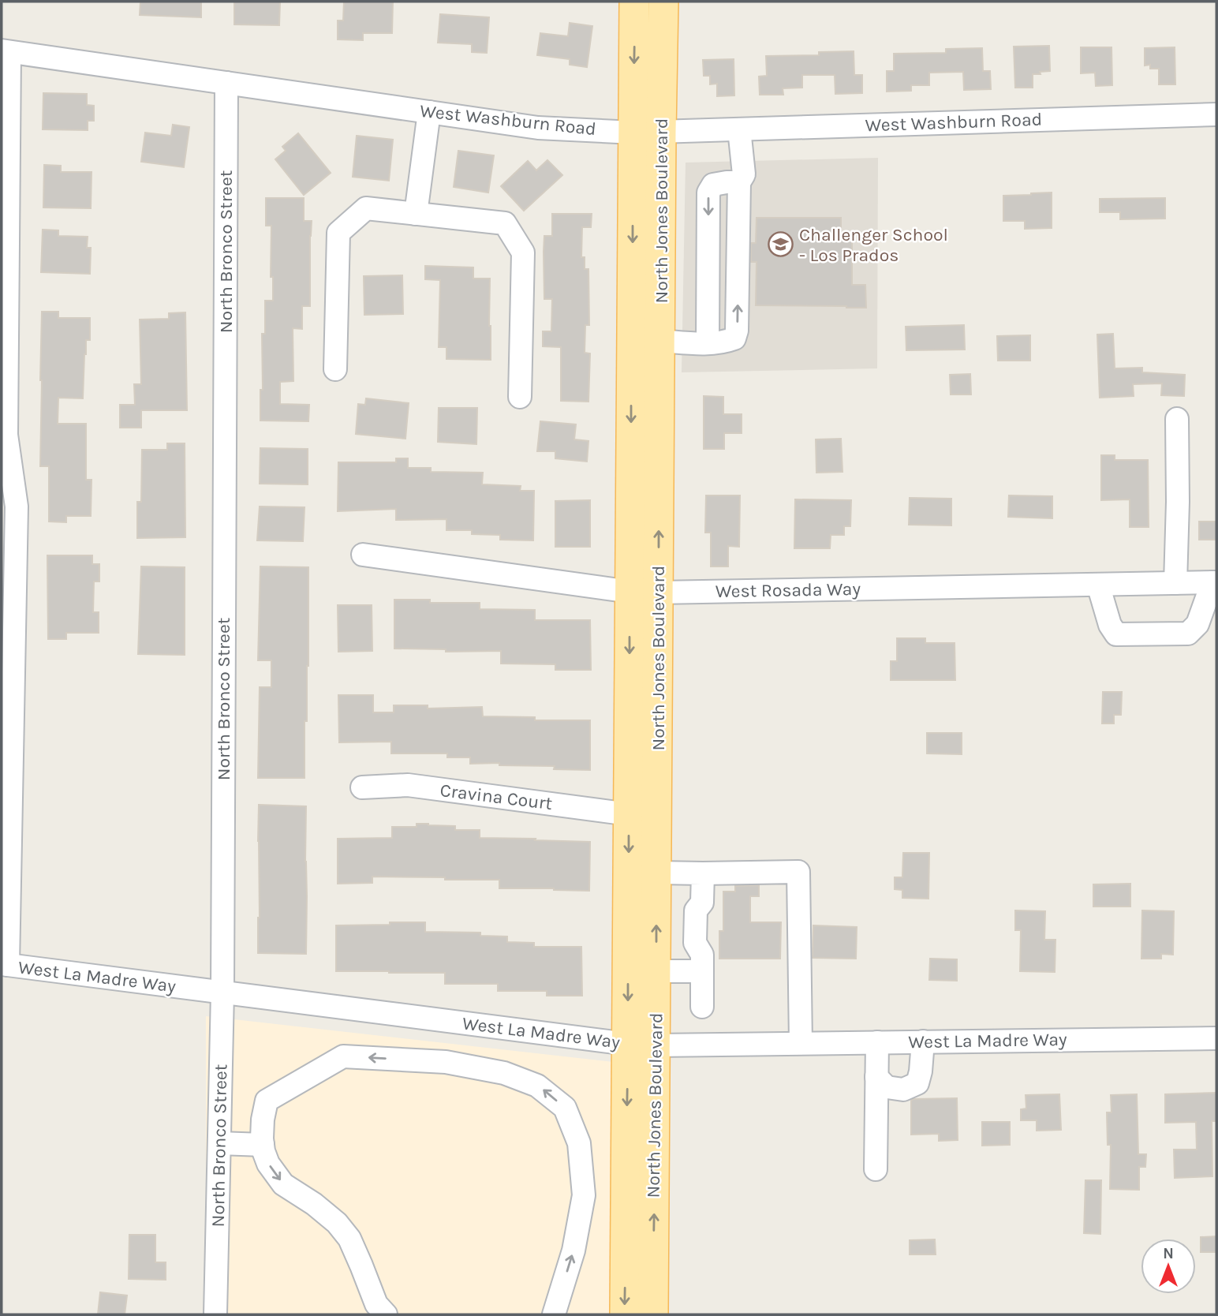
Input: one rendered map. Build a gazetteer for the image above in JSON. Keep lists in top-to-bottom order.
{
  "streets": {
    "main road": ["North Jones Boulevard"],
    "street": [
      "West Washburn Road",
      "North Bronco Street",
      "West Rosada Way",
      "Cravina Court",
      "West La Madre Way"
    ]
  },
  "crossings": [
    ["West Washburn Road", "North Jones Boulevard"],
    ["West Washburn Road", "North Bronco Street"],
    ["North Jones Boulevard", "West Rosada Way"],
    ["North Jones Boulevard", "Cravina Court"],
    ["North Jones Boulevard", "West La Madre Way"],
    ["North Bronco Street", "West La Madre Way"]
  ],
  "places": {
    "school or university": ["Challenger School - Los Prados"]
  },
  "north": "top"
}
